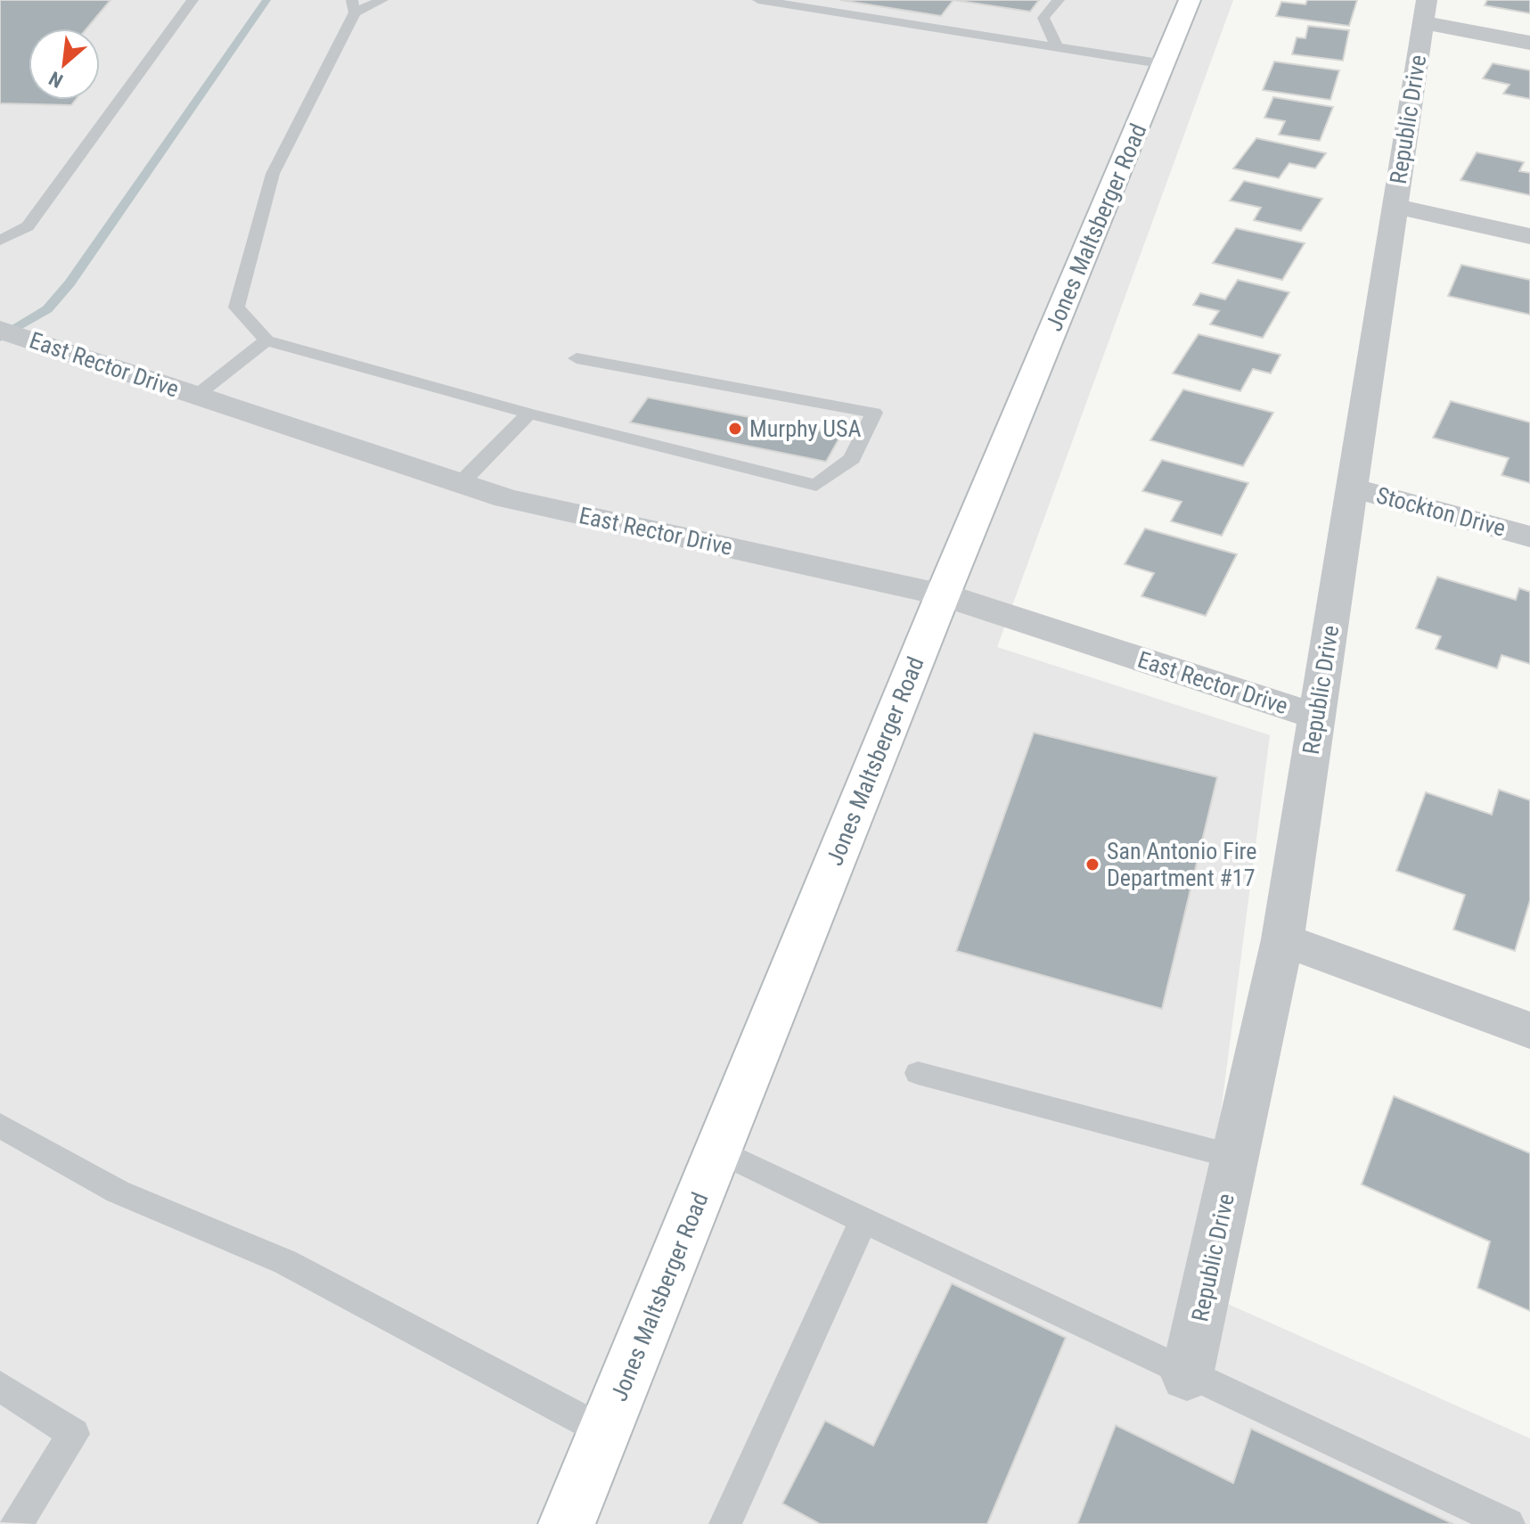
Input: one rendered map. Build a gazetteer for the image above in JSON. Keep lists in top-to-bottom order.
{
  "streets": {
    "main road": ["Jones Maltsberger Road"],
    "street": ["Republic Drive", "East Rector Drive", "Stockton Drive"]
  },
  "crossings": [
    ["Republic Drive", "East Rector Drive"],
    ["Republic Drive", "Stockton Drive"],
    ["Jones Maltsberger Road", "East Rector Drive"]
  ],
  "places": ["Murphy USA", "San Antonio Fire Department #17"],
  "north": "bottom left"
}
